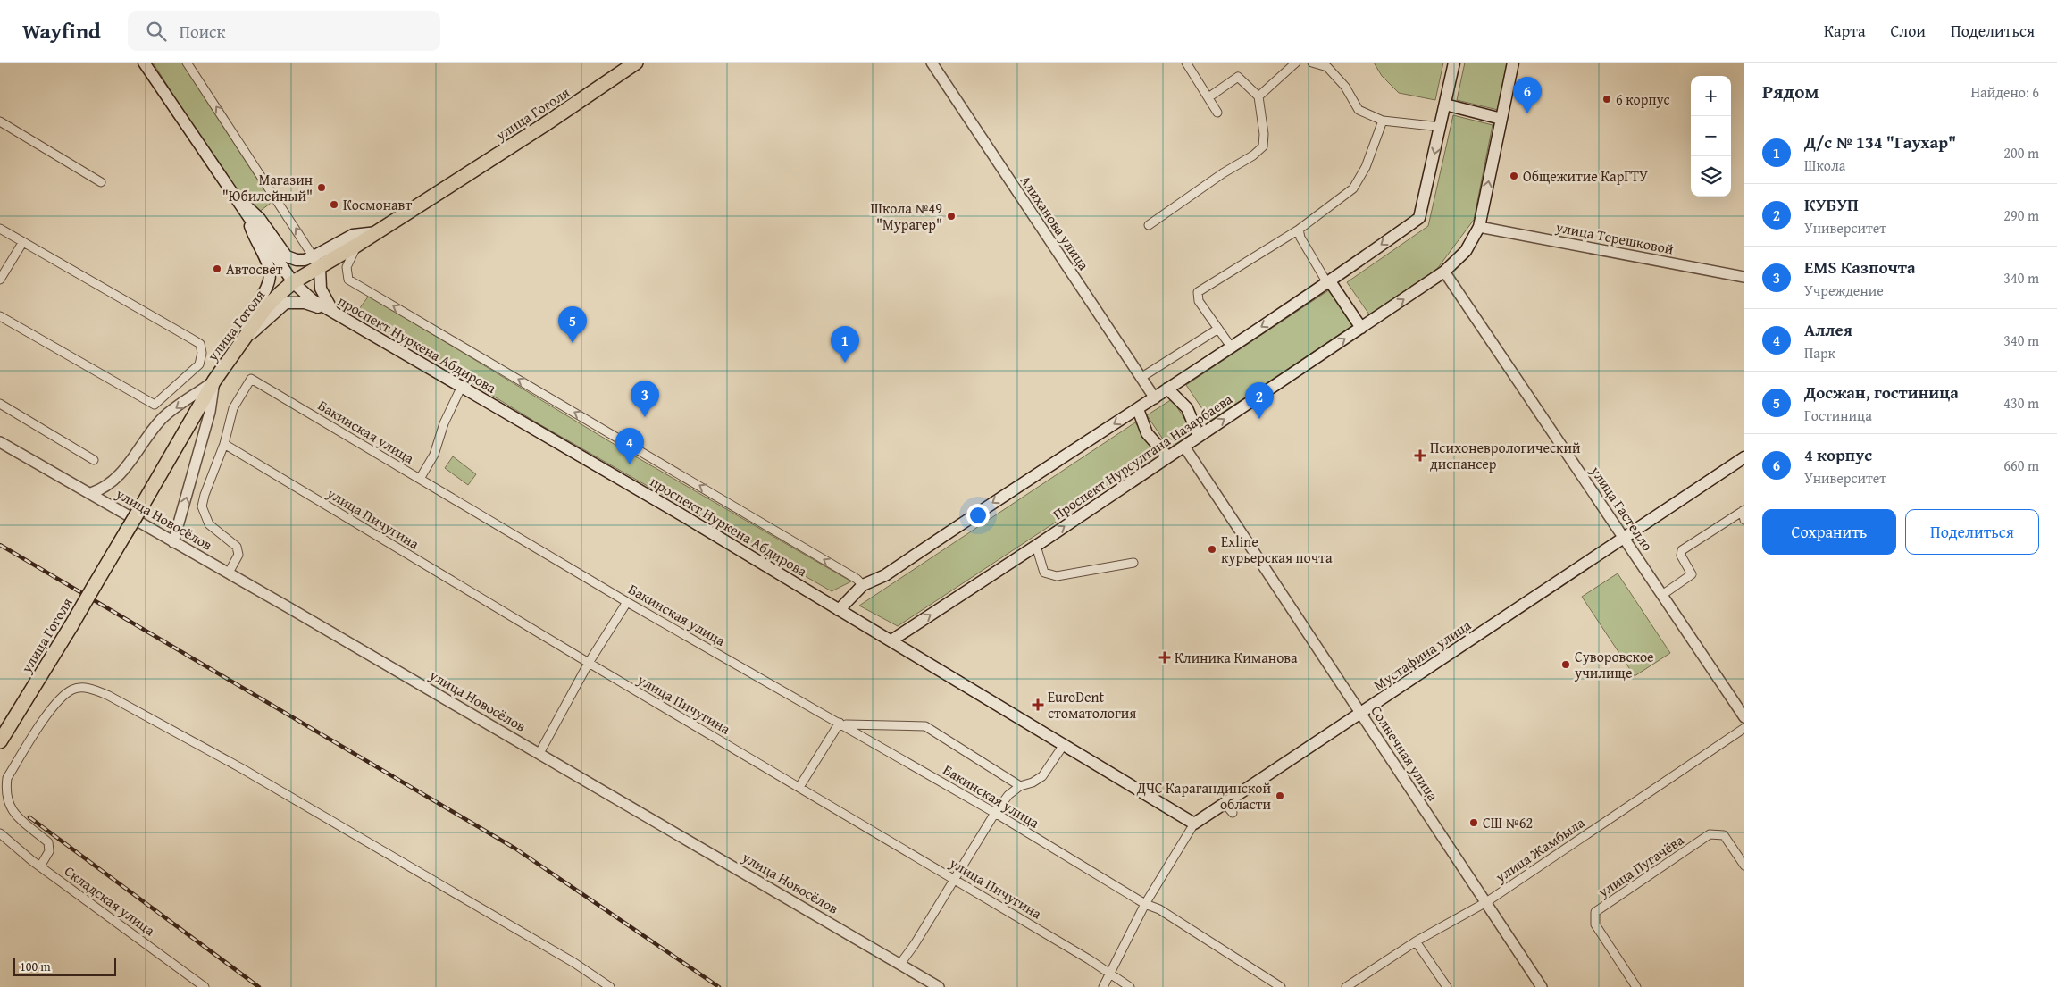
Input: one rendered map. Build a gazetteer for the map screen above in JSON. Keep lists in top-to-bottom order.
{
  "streets": {
    "highway": ["улица Гоголя"],
    "main road": ["проспект Нуркена Абдирова", "Проспект Нурсултана Назарбаева", "Мустафина улица"],
    "street": [
      "Алиханова улица",
      "улица Терешковой",
      "Бакинская улица",
      "улица Гастелло",
      "улица Пичугина",
      "улица Новосёлов",
      "Солнечная улица",
      "улица Жамбыла",
      "улица Пугачёва",
      "Складская улица"
    ]
  },
  "crossings": [
    ["улица Гоголя", "проспект Нуркена Абдирова"],
    ["улица Терешковой", "Проспект Нурсултана Назарбаева"],
    ["проспект Нуркена Абдирова", "Проспект Нурсултана Назарбаева"],
    ["проспект Нуркена Абдирова", "Мустафина улица"],
    ["Бакинская улица", "улица Пичугина"],
    ["Бакинская улица", "улица Новосёлов"],
    ["Бакинская улица", "Мустафина улица"],
    ["Проспект Нурсултана Назарбаева", "улица Гастелло"],
    ["Проспект Нурсултана Назарбаева", "Солнечная улица"],
    ["улица Гастелло", "Мустафина улица"],
    ["улица Пичугина", "Мустафина улица"],
    ["Мустафина улица", "Солнечная улица"],
    ["Солнечная улица", "улица Жамбыла"]
  ],
  "places": {
    "other": [
      "6 корпус",
      "Общежитие КарГТУ",
      "Магазин \"Юбилейный\"",
      "Космонавт",
      "Школа №49 \"Мурагер\"",
      "Автосвет",
      "Exline курьерская почта",
      "Суворовское училище",
      "ДЧС Карагандинской области",
      "СШ №62"
    ],
    "health": ["Психоневрологический диспансер", "Клиника Киманова", "EuroDent стоматология"]
  },
  "scale_bar": "100 m",
  "page": {
    "header": "Wayfind",
    "search": "Поиск",
    "nav": ["Карта", "Слои", "Поделиться"],
    "heading": ["Рядом", "Найдено: 6"],
    "map_buttons": ["+", "−"],
    "pins": [
      "6",
      "5",
      "1",
      "3",
      "2",
      "4"
    ],
    "list": [
      {
        "mark": "1",
        "name": "Д/с № 134 \"Гаухар\"",
        "note": "Школа",
        "value": "200 m"
      },
      {
        "mark": "2",
        "name": "КУБУП",
        "note": "Университет",
        "value": "290 m"
      },
      {
        "mark": "3",
        "name": "EMS Казпочта",
        "note": "Учреждение",
        "value": "340 m"
      },
      {
        "mark": "4",
        "name": "Аллея",
        "note": "Парк",
        "value": "340 m"
      },
      {
        "mark": "5",
        "name": "Досжан, гостиница",
        "note": "Гостиница",
        "value": "430 m"
      },
      {
        "mark": "6",
        "name": "4 корпус",
        "note": "Университет",
        "value": "660 m"
      }
    ],
    "buttons": ["Сохранить", "Поделиться"],
    "scale": "100 m"
  }
}
